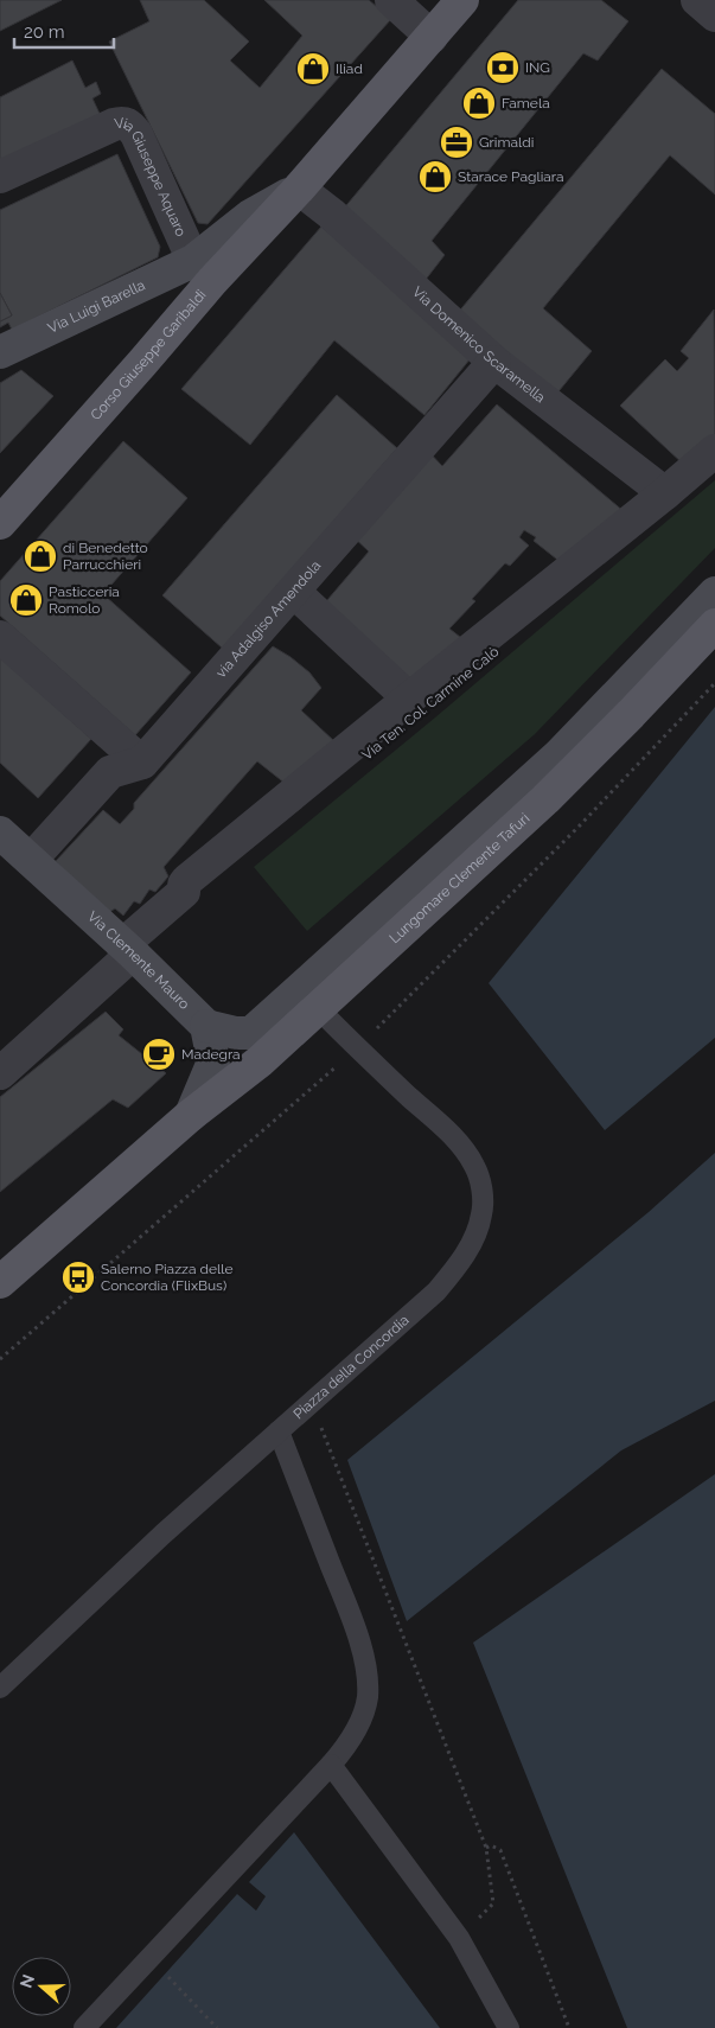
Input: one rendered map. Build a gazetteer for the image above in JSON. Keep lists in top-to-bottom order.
{
  "streets": {
    "main road": ["Corso Giuseppe Garibaldi", "Lungomare Clemente Tafuri"],
    "street": [
      "Via Giuseppe Aquaro",
      "Via Luigi Barella",
      "Via Domenico Scaramella",
      "via Adalgiso Amendola",
      "Via Ten. Col. Carmine Calò",
      "Via Clemente Mauro"
    ],
    "lane": ["Piazza della Concordia"]
  },
  "crossings": [
    ["Via Giuseppe Aquaro", "Via Luigi Barella"],
    ["Via Giuseppe Aquaro", "Corso Giuseppe Garibaldi"],
    ["Via Luigi Barella", "Corso Giuseppe Garibaldi"],
    ["Via Domenico Scaramella", "Corso Giuseppe Garibaldi"],
    ["Via Domenico Scaramella", "via Adalgiso Amendola"],
    ["Via Domenico Scaramella", "Via Ten. Col. Carmine Calò"],
    ["Via Ten. Col. Carmine Calò", "Via Clemente Mauro"],
    ["Lungomare Clemente Tafuri", "Via Clemente Mauro"],
    ["Lungomare Clemente Tafuri", "Piazza della Concordia"]
  ],
  "places": {
    "bank": ["ING"],
    "shop": [
      "Iliad",
      "Famela",
      "Starace Pagliara",
      "di Benedetto Parrucchieri",
      "Pasticceria Romolo"
    ],
    "office": ["Grimaldi"],
    "cafe": ["Madegra"],
    "bus stop": ["Salerno Piazza delle Concordia (FlixBus)"]
  },
  "scale_bar": "20 m",
  "north": "left"
}
